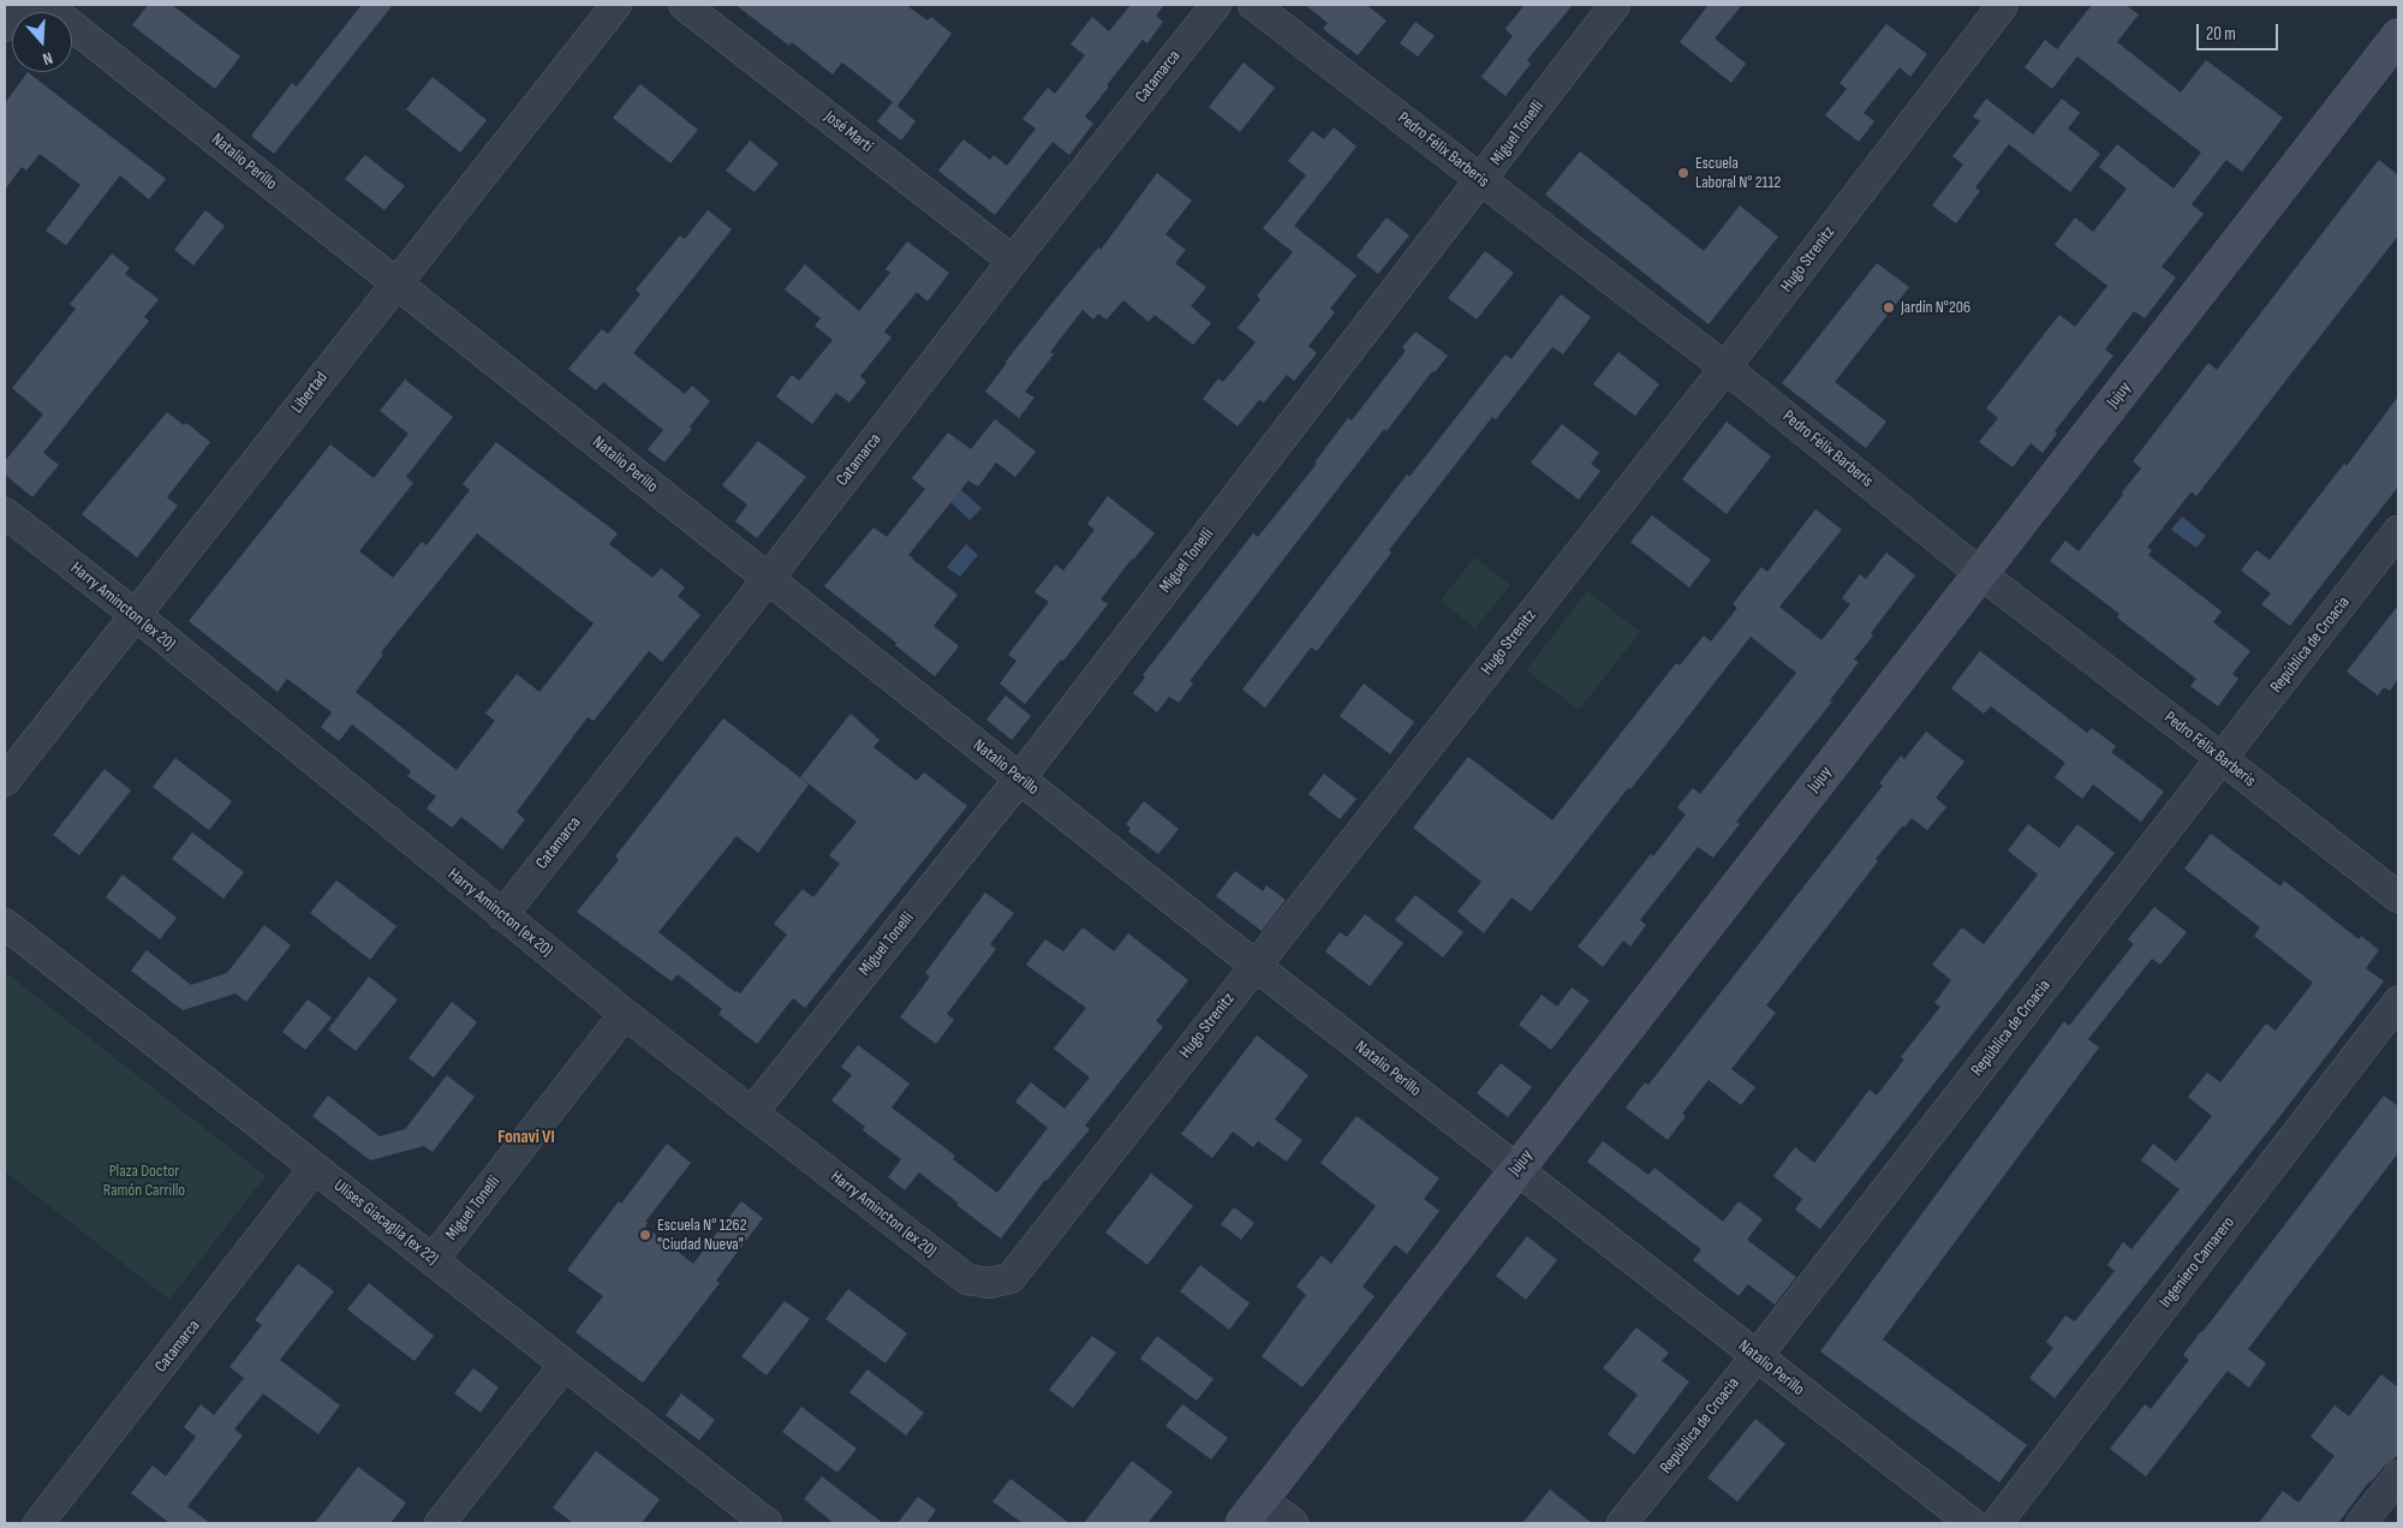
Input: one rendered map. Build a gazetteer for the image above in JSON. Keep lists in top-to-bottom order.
{
  "streets": {
    "main road": ["Jujuy"],
    "street": [
      "Catamarca",
      "José Martí",
      "Miguel Tonelli",
      "Pedro Félix Barberis",
      "Natalio Perillo",
      "Hugo Strenitz",
      "Libertad",
      "Harry Amincton (ex 20)",
      "República de Croacia",
      "Ulises Giacaglia (ex 22)",
      "Ingeniero Camarero"
    ]
  },
  "crossings": [
    ["Catamarca", "José Martí"],
    ["Catamarca", "Natalio Perillo"],
    ["Catamarca", "Harry Amincton (ex 20)"],
    ["Catamarca", "Ulises Giacaglia (ex 22)"],
    ["Miguel Tonelli", "Pedro Félix Barberis"],
    ["Miguel Tonelli", "Natalio Perillo"],
    ["Miguel Tonelli", "Harry Amincton (ex 20)"],
    ["Miguel Tonelli", "Ulises Giacaglia (ex 22)"],
    ["Pedro Félix Barberis", "Hugo Strenitz"],
    ["Pedro Félix Barberis", "Jujuy"],
    ["Pedro Félix Barberis", "República de Croacia"],
    ["Natalio Perillo", "Hugo Strenitz"],
    ["Natalio Perillo", "Libertad"],
    ["Natalio Perillo", "Jujuy"],
    ["Natalio Perillo", "República de Croacia"],
    ["Hugo Strenitz", "Harry Amincton (ex 20)"],
    ["Libertad", "Harry Amincton (ex 20)"]
  ],
  "districts": ["Fonavi VI"],
  "parks": ["Plaza Doctor Ramón Carrillo"],
  "places": ["Escuela Laboral N° 2112", "Jardín N°206", "Escuela N° 1262 \"Ciudad Nueva\""],
  "scale_bar": "20 m",
  "north": "bottom"
}
